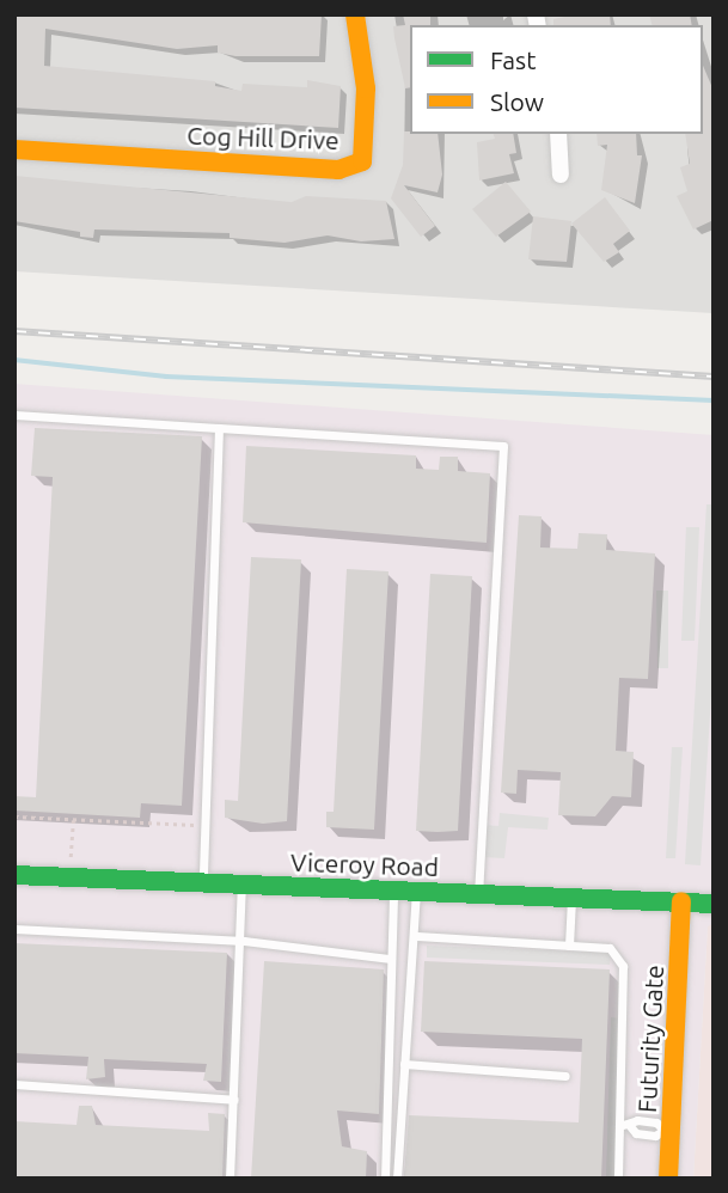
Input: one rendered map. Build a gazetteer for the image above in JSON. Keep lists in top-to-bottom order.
{
  "streets": {
    "street": ["Cog Hill Drive", "Viceroy Road", "Futurity Gate"]
  },
  "crossings": [
    ["Viceroy Road", "Futurity Gate"]
  ],
  "legend": ["Fast", "Slow"]
}
